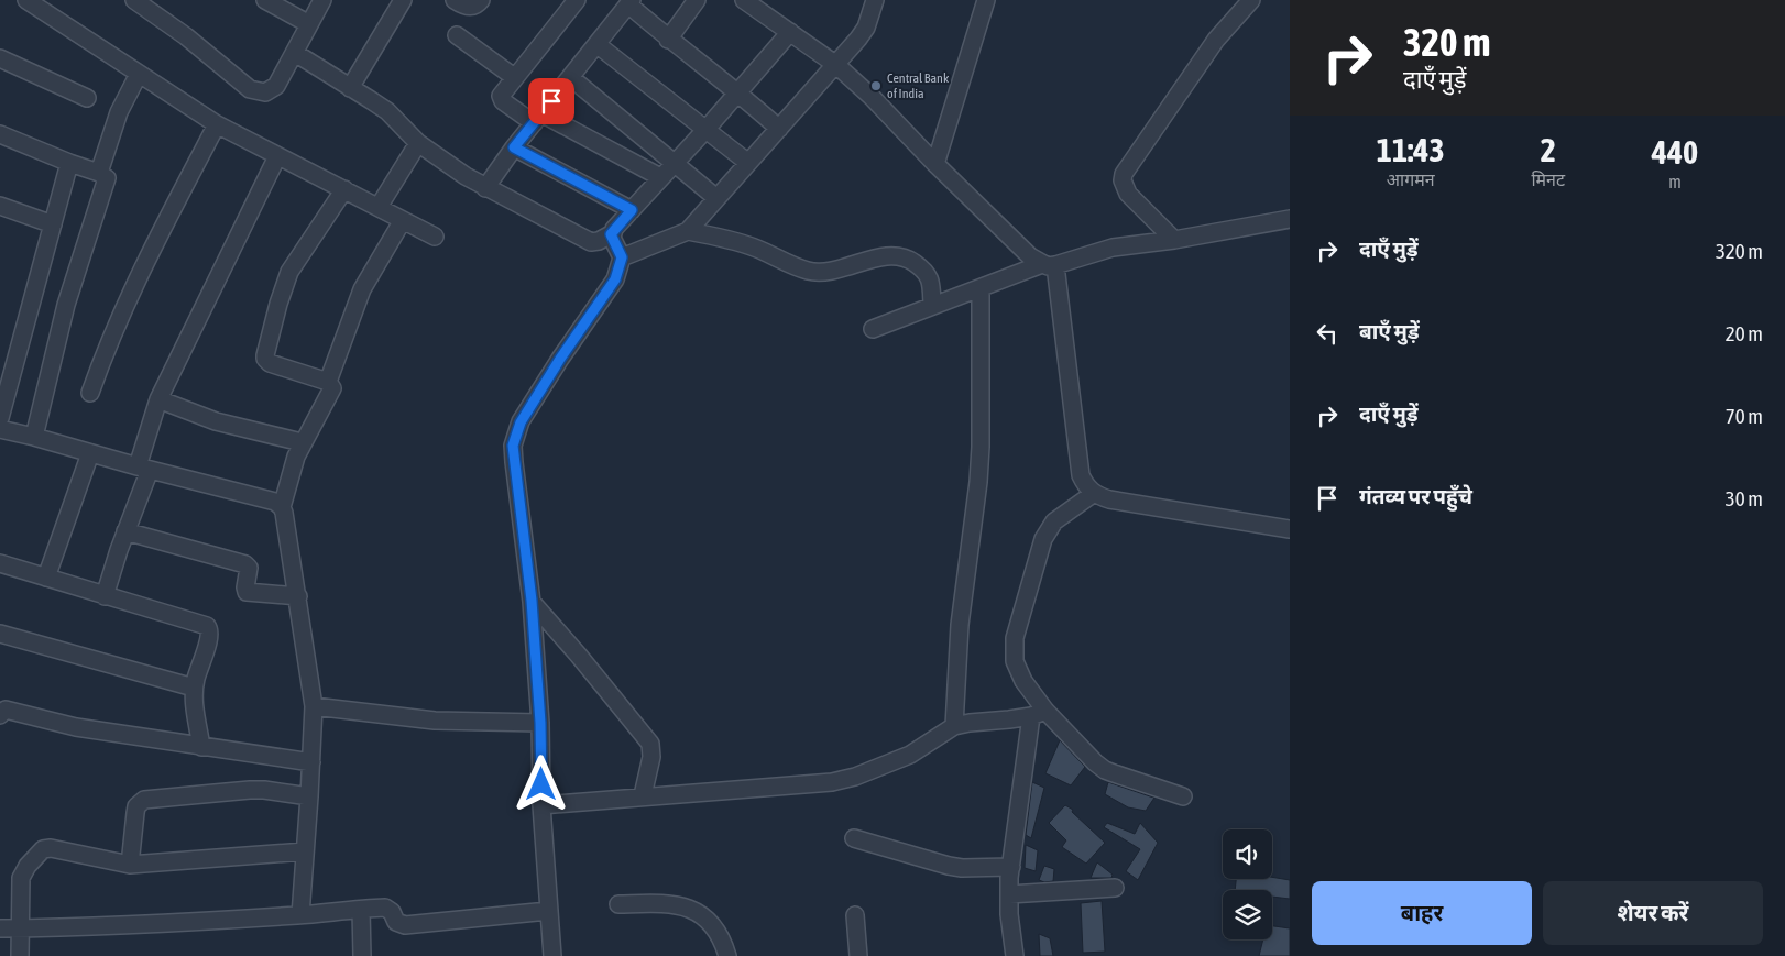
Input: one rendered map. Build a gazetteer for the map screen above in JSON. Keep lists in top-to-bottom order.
{
  "places": ["Central Bank of India"],
  "page": {
    "turn": ["320 m", "दाएँ मुड़ें"],
    "eta": [
      "11:43",
      "आगमन",
      "2",
      "मिनट",
      "440",
      "m"
    ],
    "list": [
      {
        "name": "दाएँ मुड़ें",
        "value": "320 m"
      },
      {
        "name": "बाएँ मुड़ें",
        "value": "20 m"
      },
      {
        "name": "दाएँ मुड़ें",
        "value": "70 m"
      },
      {
        "name": "गंतव्य पर पहुँचे",
        "value": "30 m"
      }
    ],
    "buttons": ["बाहर", "शेयर करें"]
  }
}
